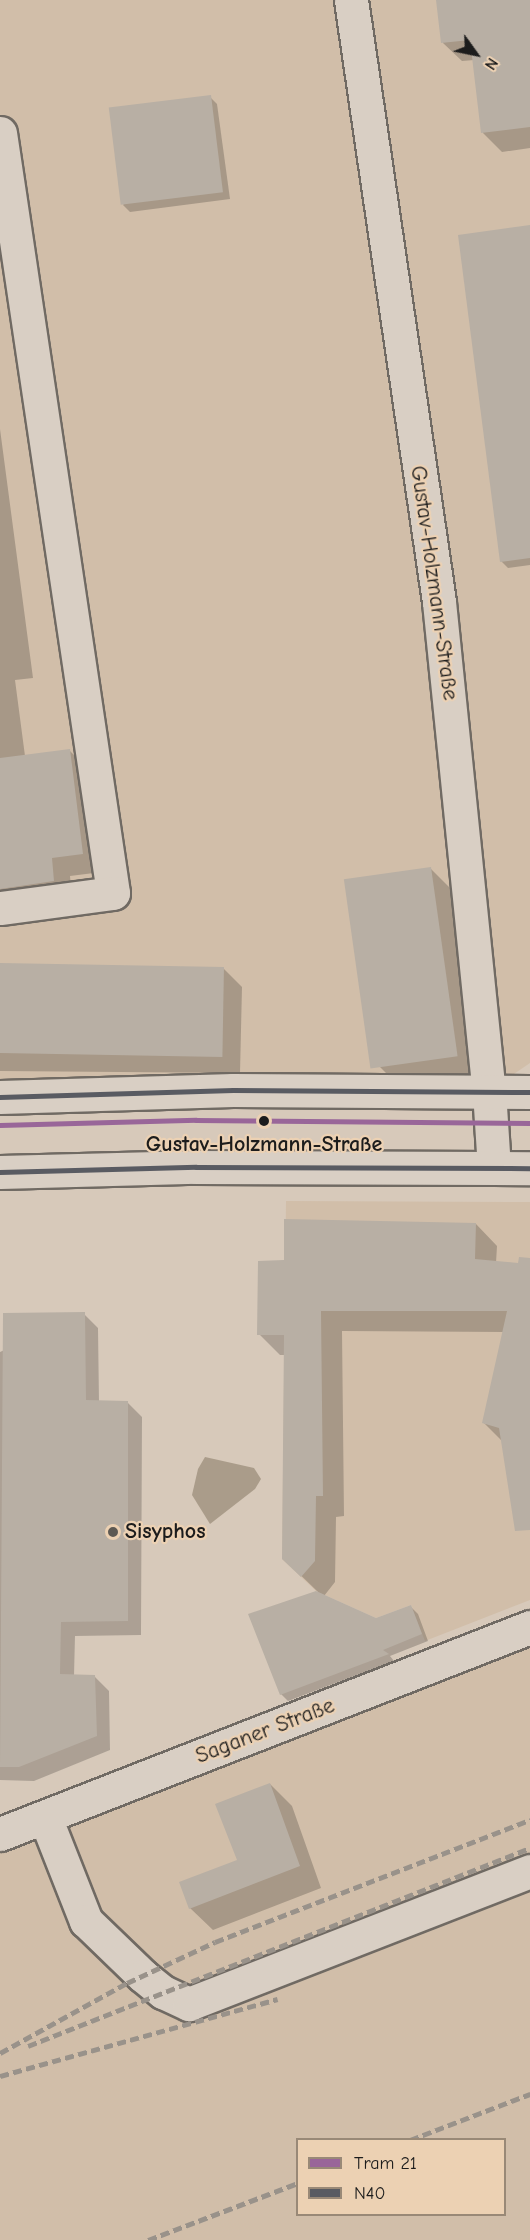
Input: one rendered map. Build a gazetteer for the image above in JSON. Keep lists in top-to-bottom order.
{
  "streets": {
    "street": ["Gustav-Holzmann-Straße", "Saganer Straße"]
  },
  "places": ["Gustav-Holzmann-Straße", "Sisyphos"],
  "lines": ["transit line N40", "tram line 21"],
  "legend": ["Tram 21", "N40"],
  "north": "bottom right"
}
